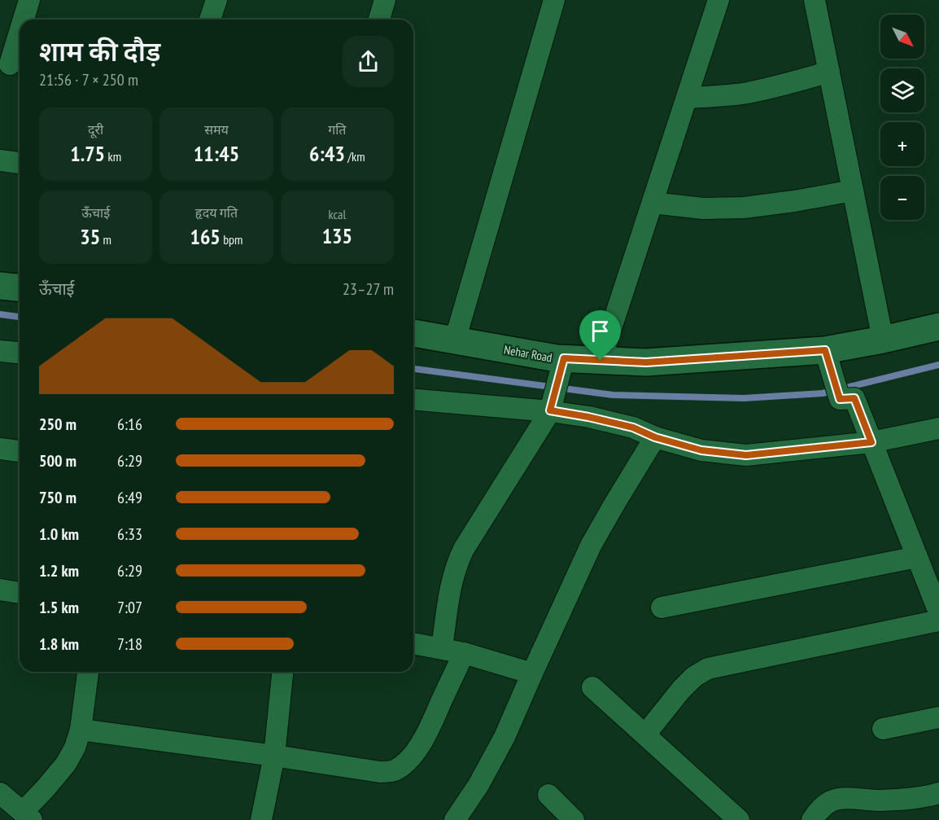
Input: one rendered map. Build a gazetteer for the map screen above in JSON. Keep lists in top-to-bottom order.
{
  "streets": {
    "street": ["Nehar Road"]
  },
  "north": "bottom right",
  "page": {
    "map_buttons": ["+", "−"],
    "heading": ["शाम की दौड़", "21:56 · 7 × 250 m"],
    "stats": [
      ["दूरी", "1.75 km"],
      ["समय", "11:45"],
      ["गति", "6:43 /km"],
      ["ऊँचाई", "35 m"],
      ["हृदय गति", "165 bpm"],
      ["kcal", "135"]
    ],
    "chart": ["ऊँचाई", "23–27 m"],
    "list": [
      {
        "name": "250 m",
        "note": "6:16"
      },
      {
        "name": "500 m",
        "note": "6:29"
      },
      {
        "name": "750 m",
        "note": "6:49"
      },
      {
        "name": "1.0 km",
        "note": "6:33"
      },
      {
        "name": "1.2 km",
        "note": "6:29"
      },
      {
        "name": "1.5 km",
        "note": "7:07"
      },
      {
        "name": "1.8 km",
        "note": "7:18"
      }
    ]
  }
}
